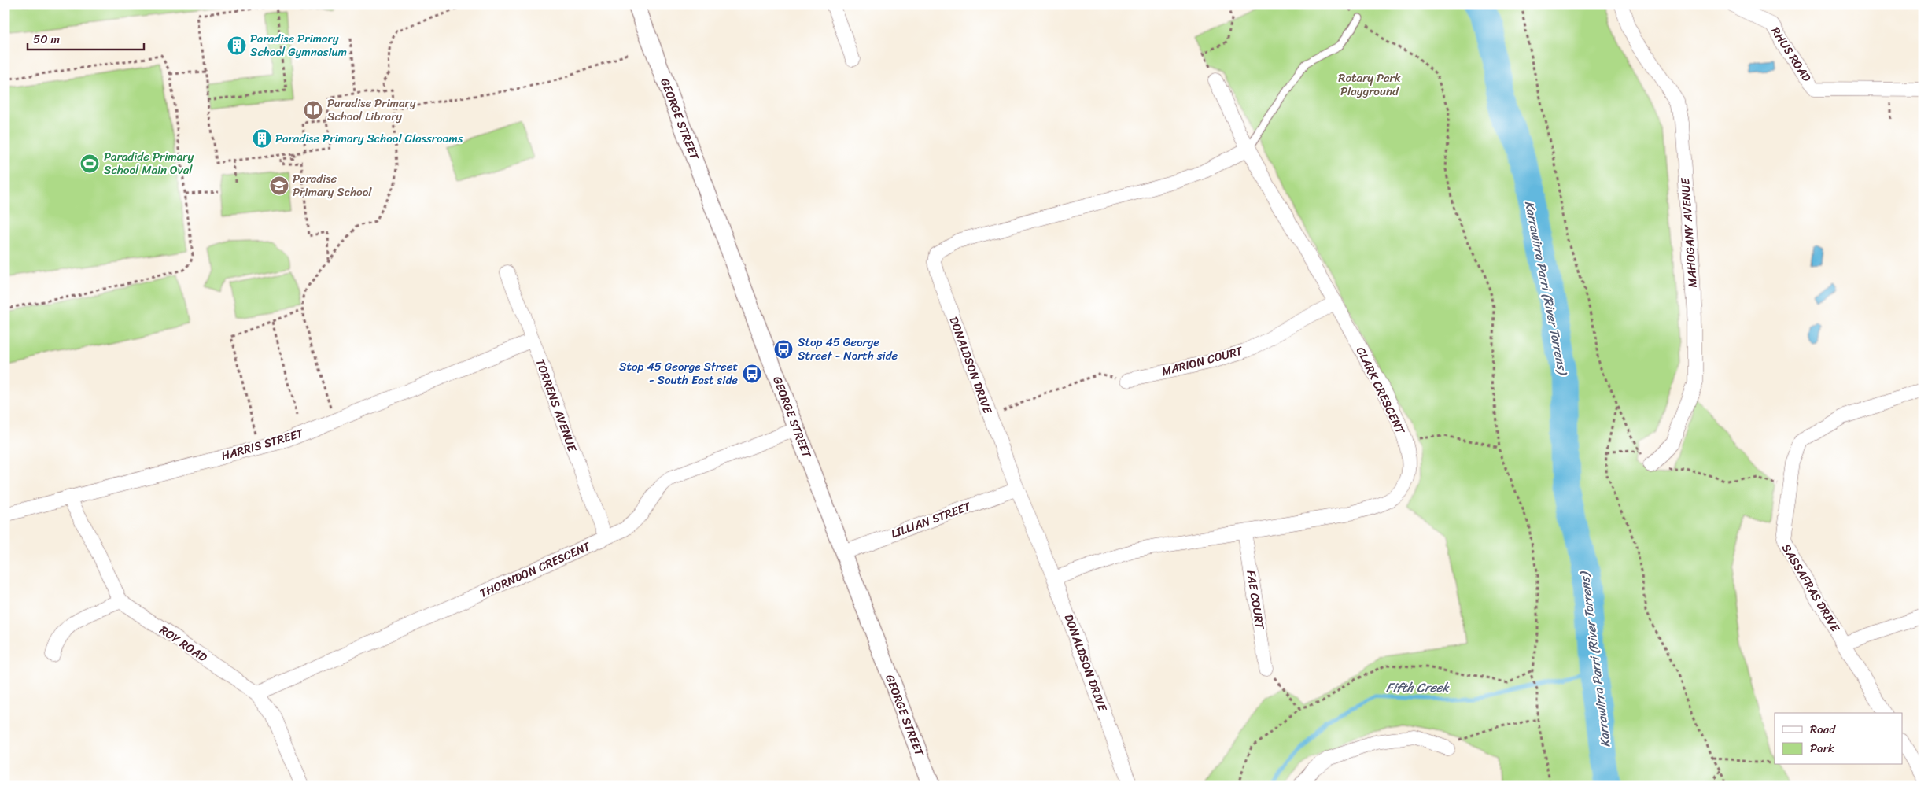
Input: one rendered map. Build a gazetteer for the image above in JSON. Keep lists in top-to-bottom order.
{
  "streets": {
    "street": [
      "RHUS ROAD",
      "GEORGE STREET",
      "MAHOGANY AVENUE",
      "MARION COURT",
      "DONALDSON DRIVE",
      "CLARK CRESCENT",
      "TORRENS AVENUE",
      "HARRIS STREET",
      "LILLIAN STREET",
      "THORNDON CRESCENT",
      "SASSAFRAS DRIVE",
      "FAE COURT",
      "ROY ROAD"
    ]
  },
  "crossings": [
    ["GEORGE STREET", "LILLIAN STREET"],
    ["GEORGE STREET", "THORNDON CRESCENT"],
    ["MARION COURT", "CLARK CRESCENT"],
    ["DONALDSON DRIVE", "CLARK CRESCENT"],
    ["DONALDSON DRIVE", "LILLIAN STREET"],
    ["CLARK CRESCENT", "FAE COURT"],
    ["TORRENS AVENUE", "HARRIS STREET"],
    ["TORRENS AVENUE", "THORNDON CRESCENT"],
    ["HARRIS STREET", "ROY ROAD"],
    ["THORNDON CRESCENT", "ROY ROAD"]
  ],
  "water": ["Karrawirra Parri (River Torrens)", "Fifth Creek"],
  "parks": ["Rotary Park Playground"],
  "places": {
    "building": ["Paradise Primary School Gymnasium", "Paradise Primary School Classrooms"],
    "library": ["Paradise Primary School Library"],
    "sports": ["Paradide Primary School Main Oval"],
    "school or university": ["Paradise Primary School"],
    "bus stop": ["Stop 45 George Street - North side", "Stop 45 George Street - South East side"]
  },
  "legend": ["Road", "Park"],
  "scale_bar": "50 m"
}
